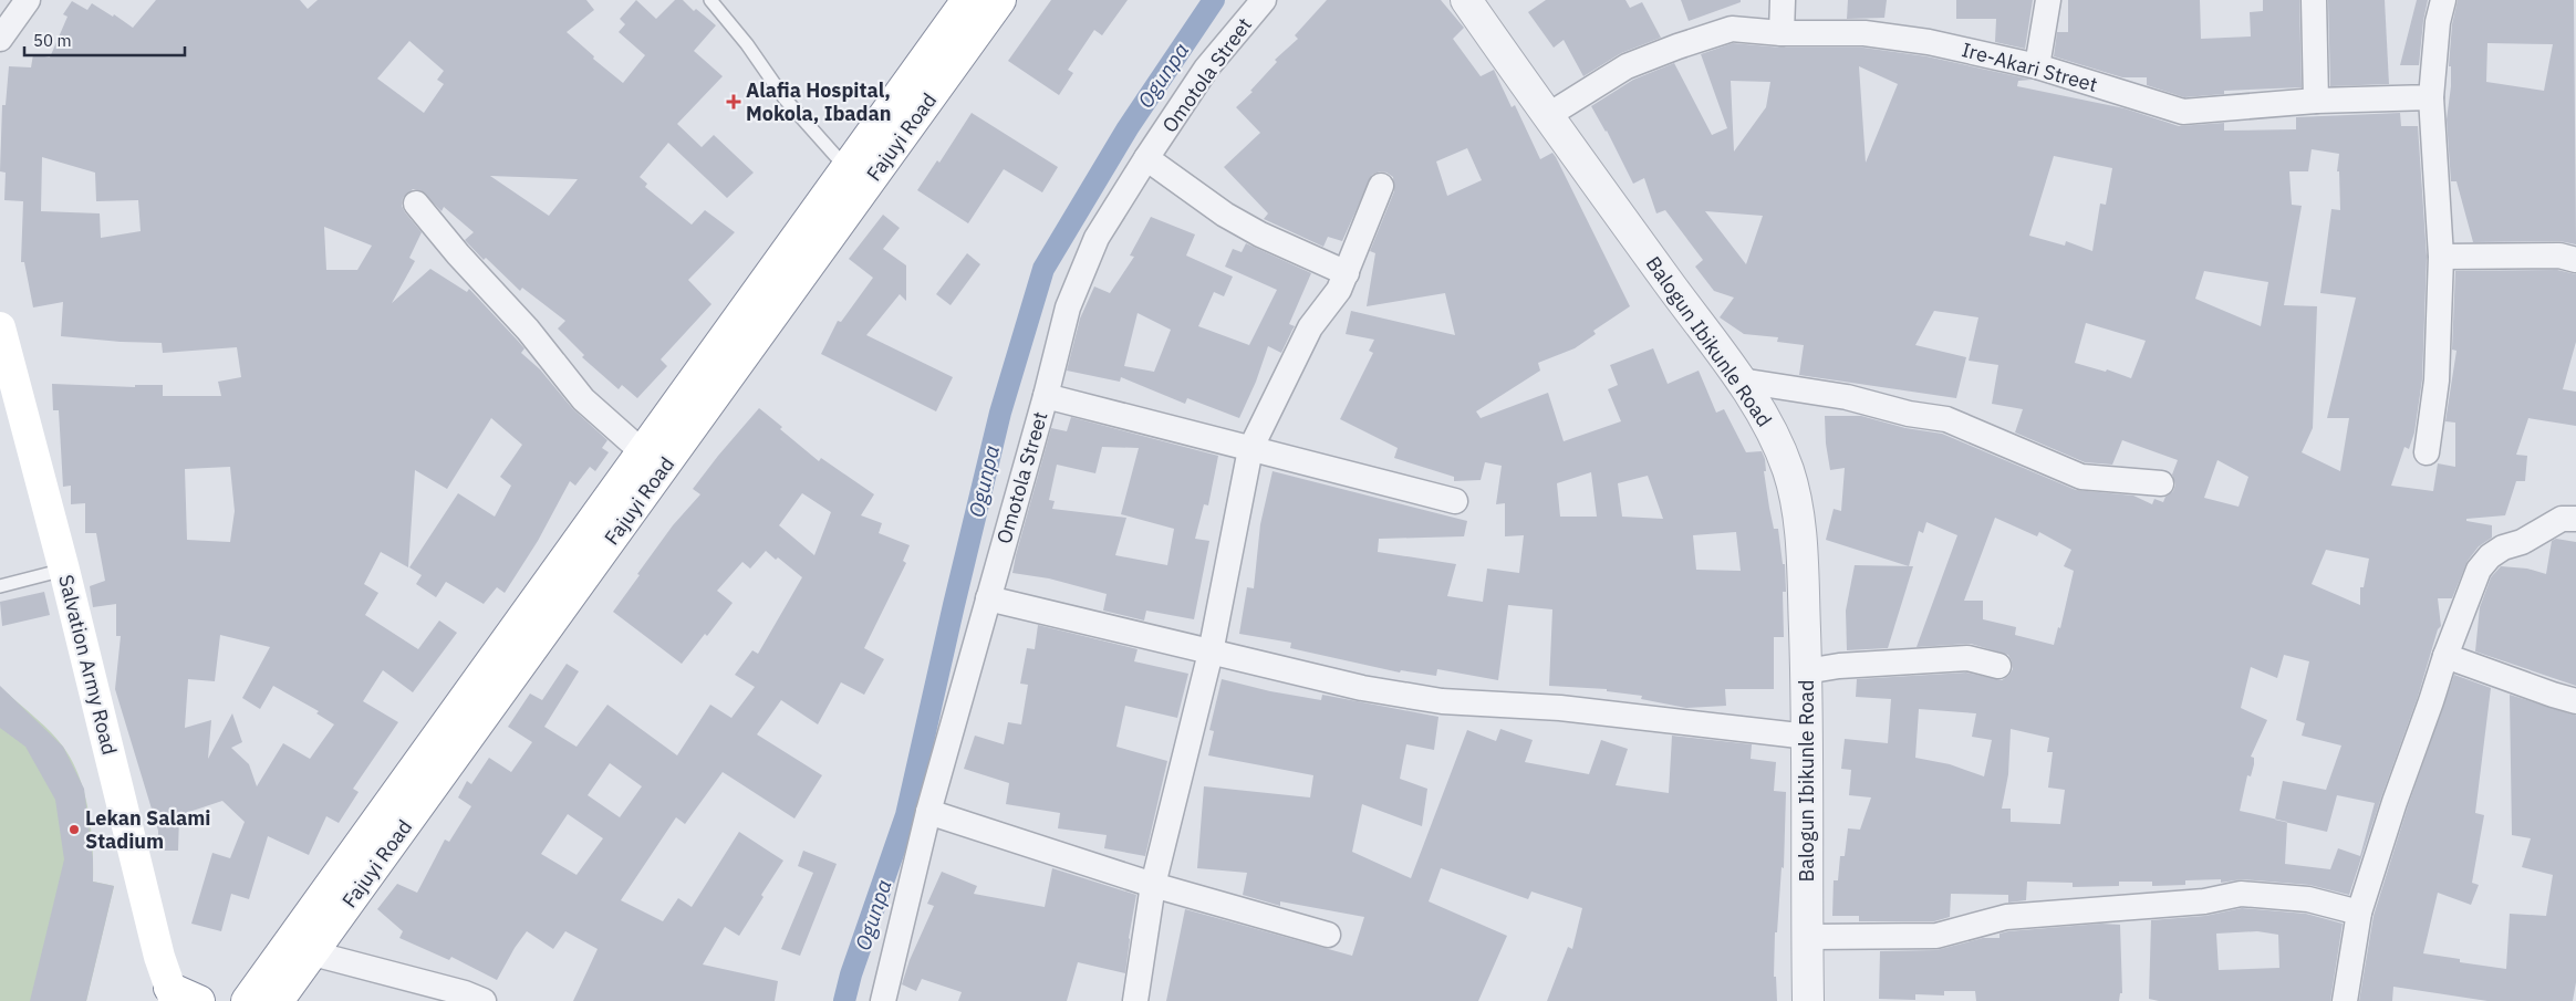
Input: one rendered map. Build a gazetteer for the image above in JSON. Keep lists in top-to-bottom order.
{
  "streets": {
    "main road": ["Fajuyi Road", "Salvation Army Road"],
    "street": ["Ire-Akari Street", "Omotola Street", "Balogun Ibikunle Road"]
  },
  "crossings": [
    ["Ire-Akari Street", "Balogun Ibikunle Road"]
  ],
  "water": ["Ogunpa"],
  "places": {
    "health": ["Alafia Hospital, Mokola, Ibadan"],
    "other": ["Lekan Salami Stadium"]
  },
  "scale_bar": "50 m"
}
